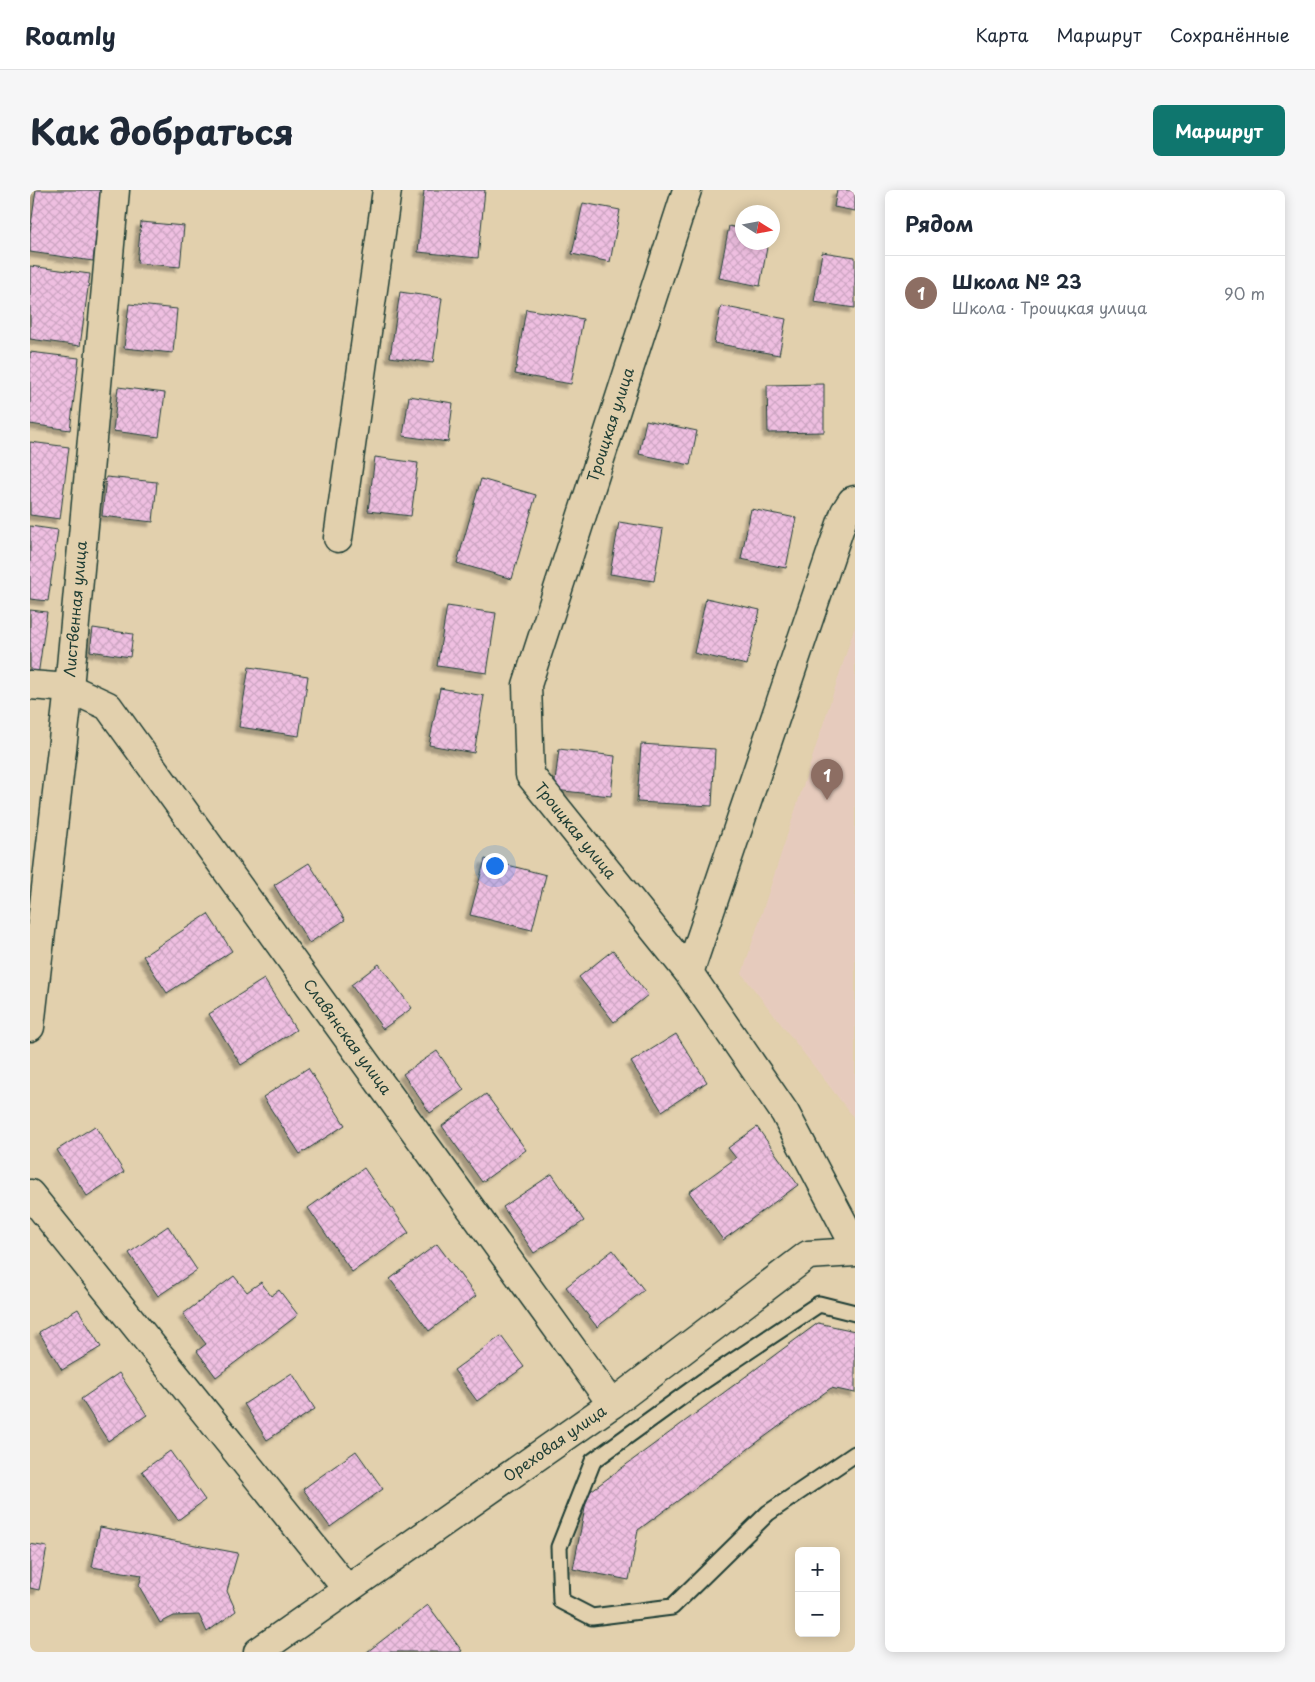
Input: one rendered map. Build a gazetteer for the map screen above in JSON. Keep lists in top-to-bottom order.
{
  "streets": {
    "street": [
      "Троицкая улица",
      "Лиственная улица",
      "Славянская улица",
      "Ореховая улица"
    ]
  },
  "crossings": [
    ["Лиственная улица", "Славянская улица"],
    ["Славянская улица", "Ореховая улица"]
  ],
  "north": "right",
  "page": {
    "header": "Roamly",
    "nav": ["Карта", "Маршрут", "Сохранённые"],
    "title": "Как добраться",
    "buttons": "Маршрут",
    "heading": "Рядом",
    "list": [
      {
        "mark": "1",
        "name": "Школа № 23",
        "note": "Школа · Троицкая улица",
        "value": "90 m"
      }
    ],
    "pins": "1",
    "map_buttons": ["+", "−"]
  }
}
